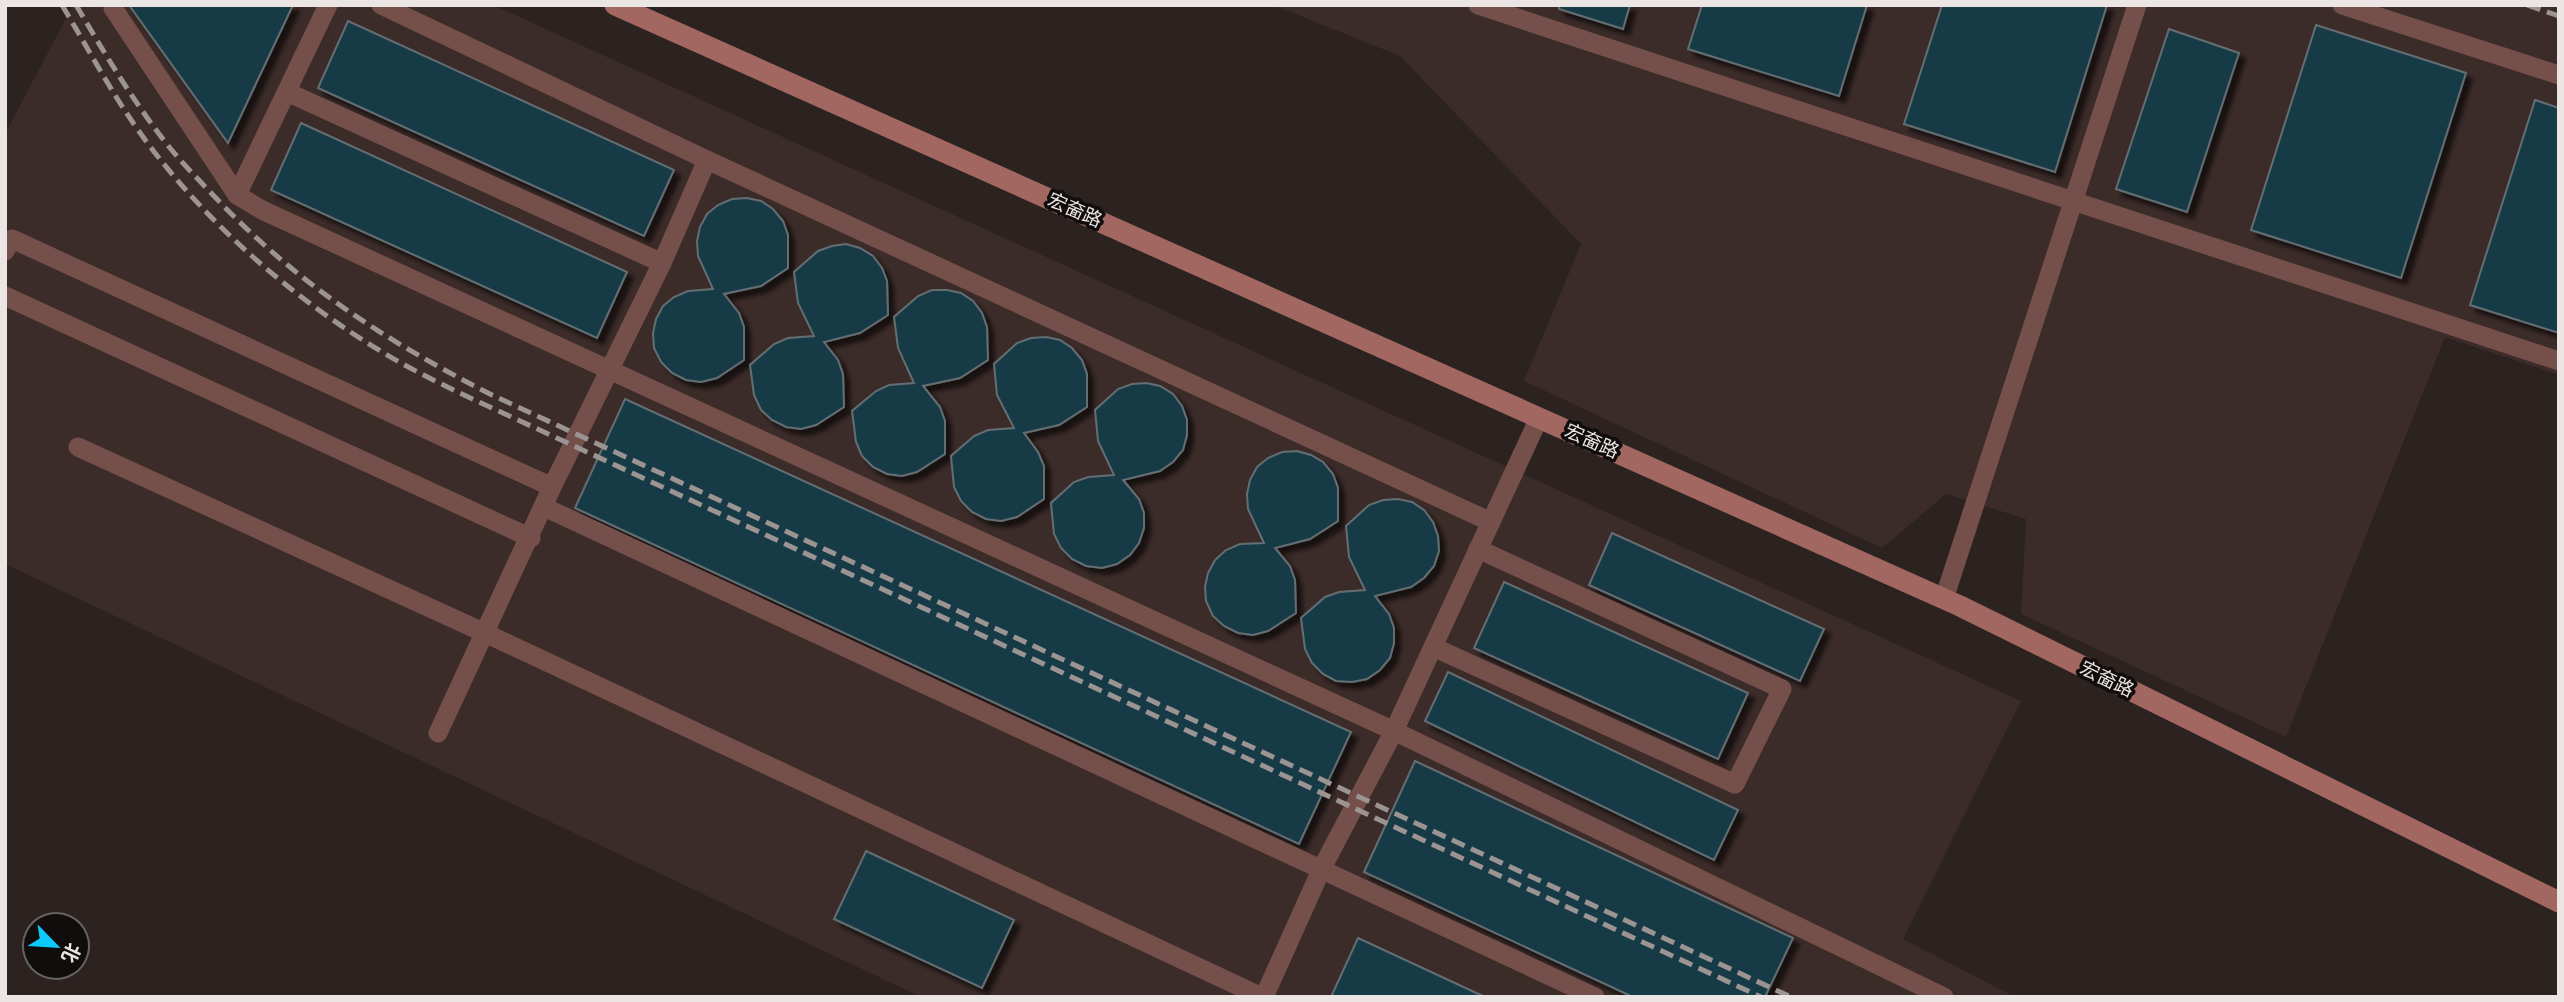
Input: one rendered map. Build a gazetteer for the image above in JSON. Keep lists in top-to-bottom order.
{
  "streets": {
    "street": ["宏奤路"]
  },
  "north": "bottom right"
}
